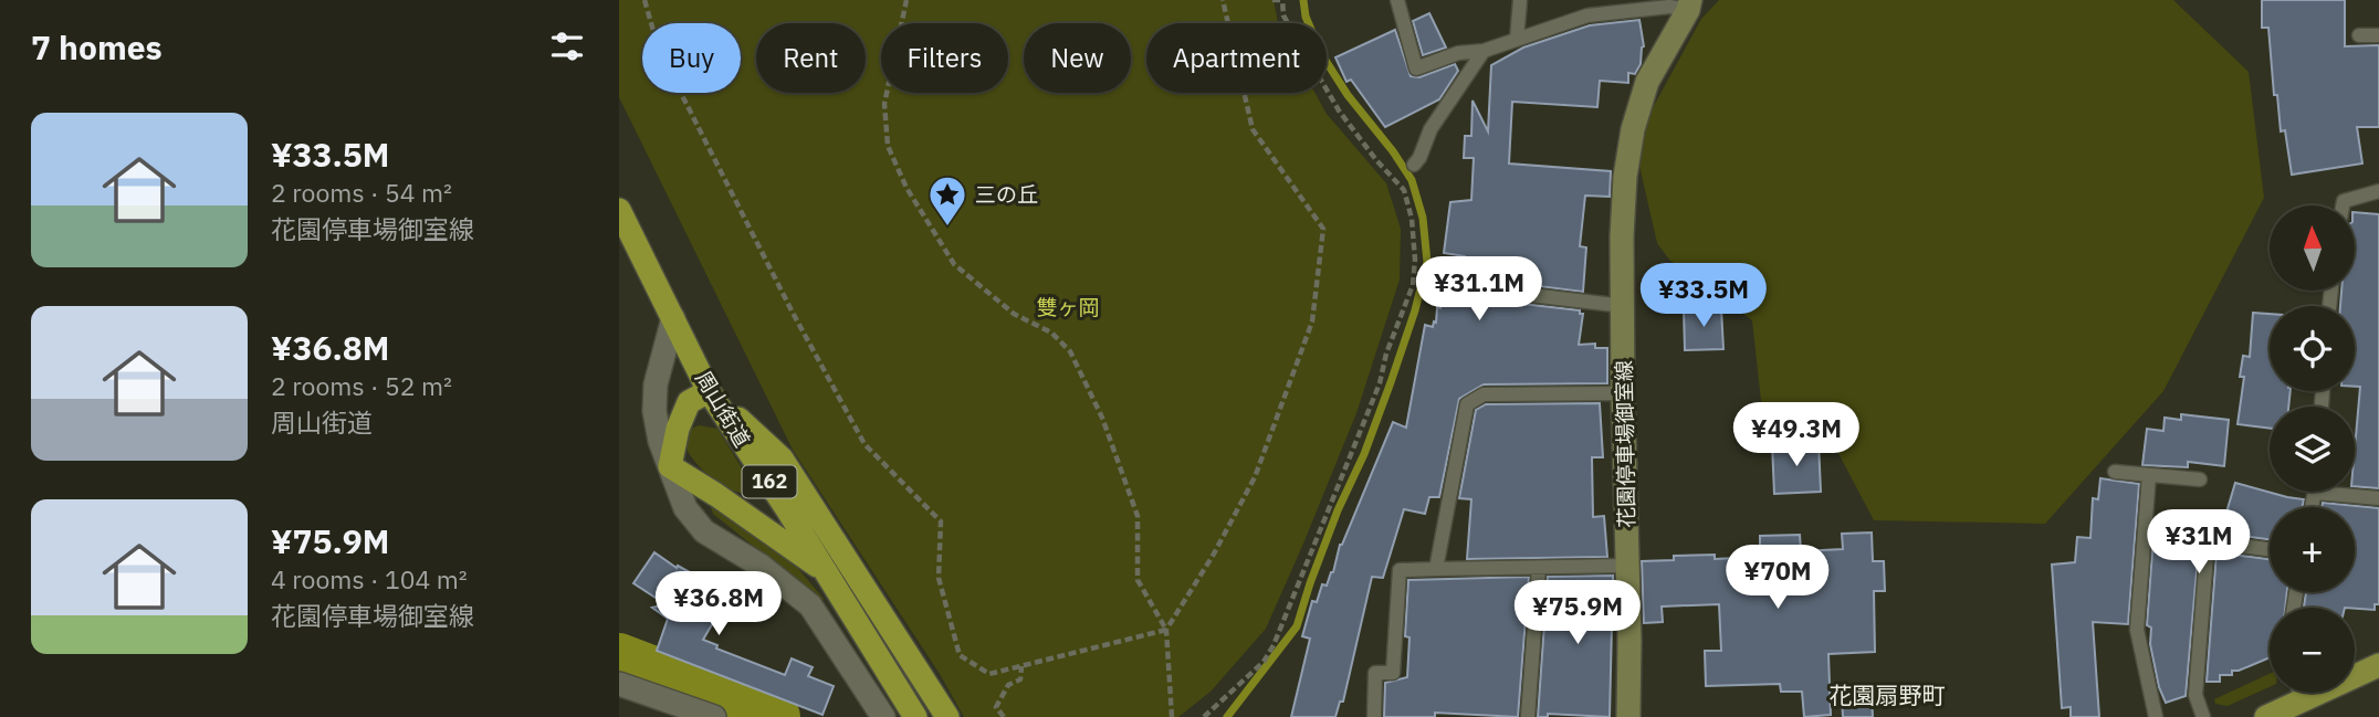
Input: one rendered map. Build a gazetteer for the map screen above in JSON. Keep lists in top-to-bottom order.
{
  "streets": {
    "highway": ["周山街道", "162"],
    "main road": ["花園停車場御室線"]
  },
  "districts": ["花園扇野町"],
  "parks": ["雙ヶ岡"],
  "places": {
    "place": ["三の丘"]
  },
  "north": "top",
  "page": {
    "heading": "7 homes",
    "chip": [
      "Buy",
      "Rent",
      "Filters",
      "New",
      "Apartment"
    ],
    "list": [
      {
        "name": "¥33.5M",
        "note": "2 rooms · 54 m² · 花園停車場御室線"
      },
      {
        "name": "¥36.8M",
        "note": "2 rooms · 52 m² · 周山街道"
      },
      {
        "name": "¥75.9M",
        "note": "4 rooms · 104 m² · 花園停車場御室線"
      }
    ],
    "map_buttons": ["+", "−"],
    "price": [
      "¥31.1M",
      "¥33.5M",
      "¥49.3M",
      "¥31M",
      "¥70M",
      "¥36.8M",
      "¥75.9M"
    ]
  }
}
